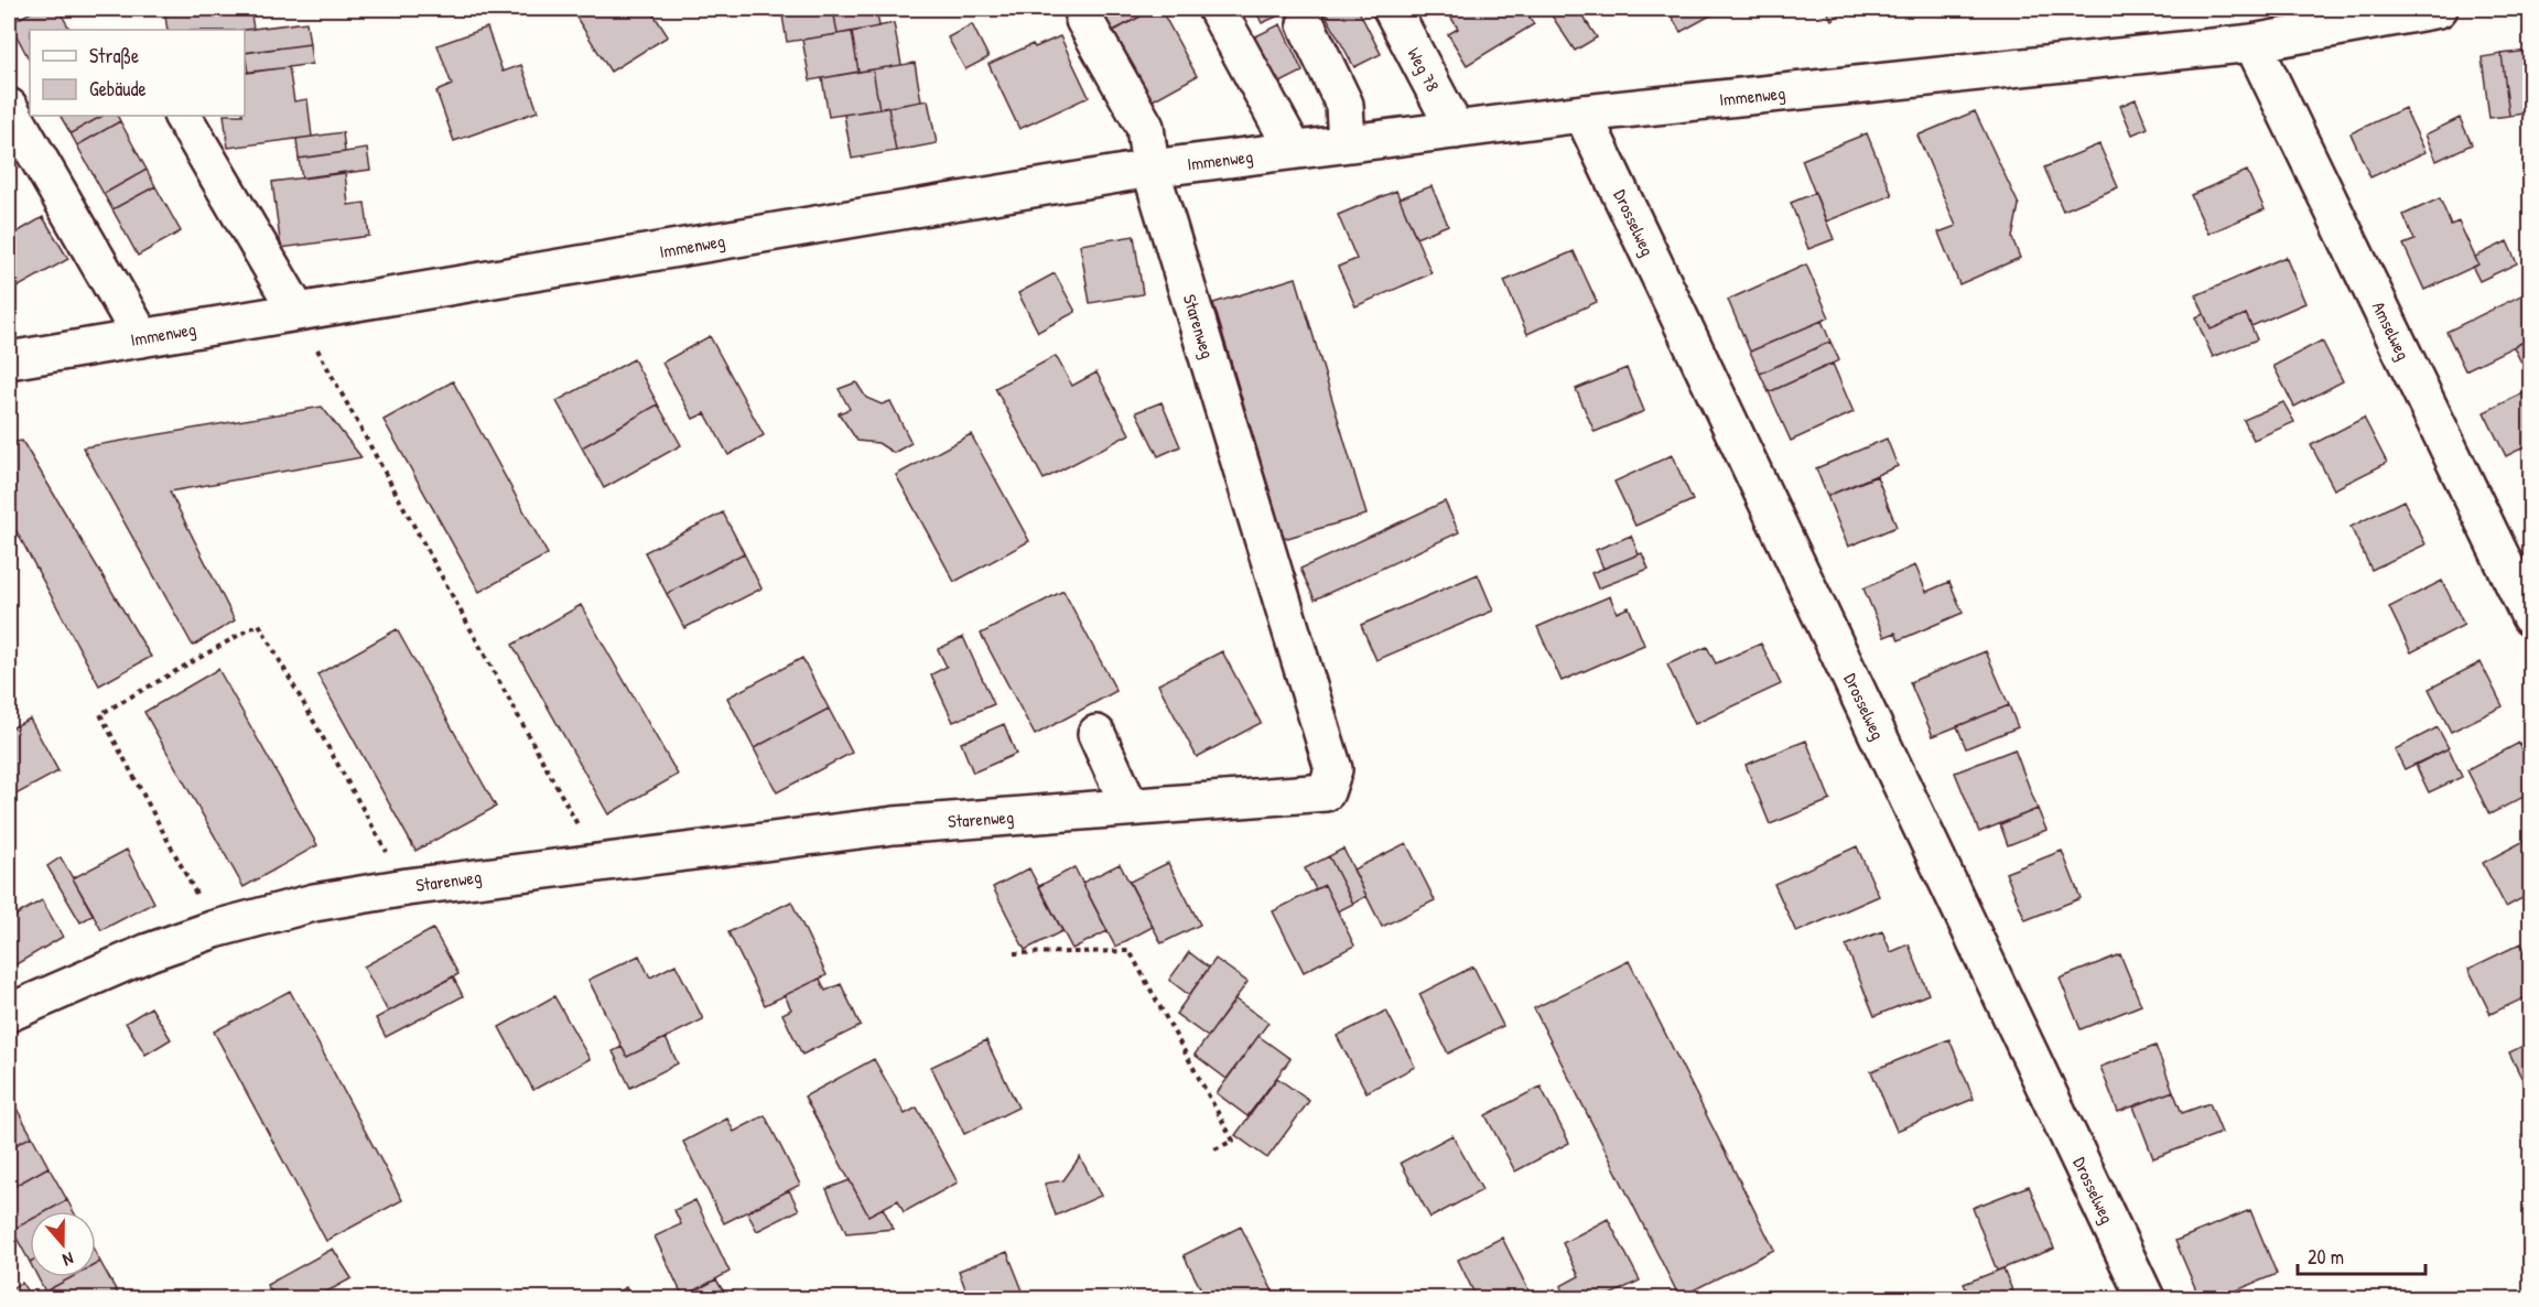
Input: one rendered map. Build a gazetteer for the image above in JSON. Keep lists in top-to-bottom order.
{
  "streets": {
    "street": [
      "Weg 78",
      "Immenweg",
      "Drosselweg",
      "Starenweg",
      "Amselweg"
    ]
  },
  "crossings": [
    ["Weg 78", "Immenweg"],
    ["Immenweg", "Drosselweg"],
    ["Immenweg", "Starenweg"],
    ["Immenweg", "Amselweg"]
  ],
  "legend": ["Straße", "Gebäude"],
  "scale_bar": "20 m",
  "north": "bottom"
}
